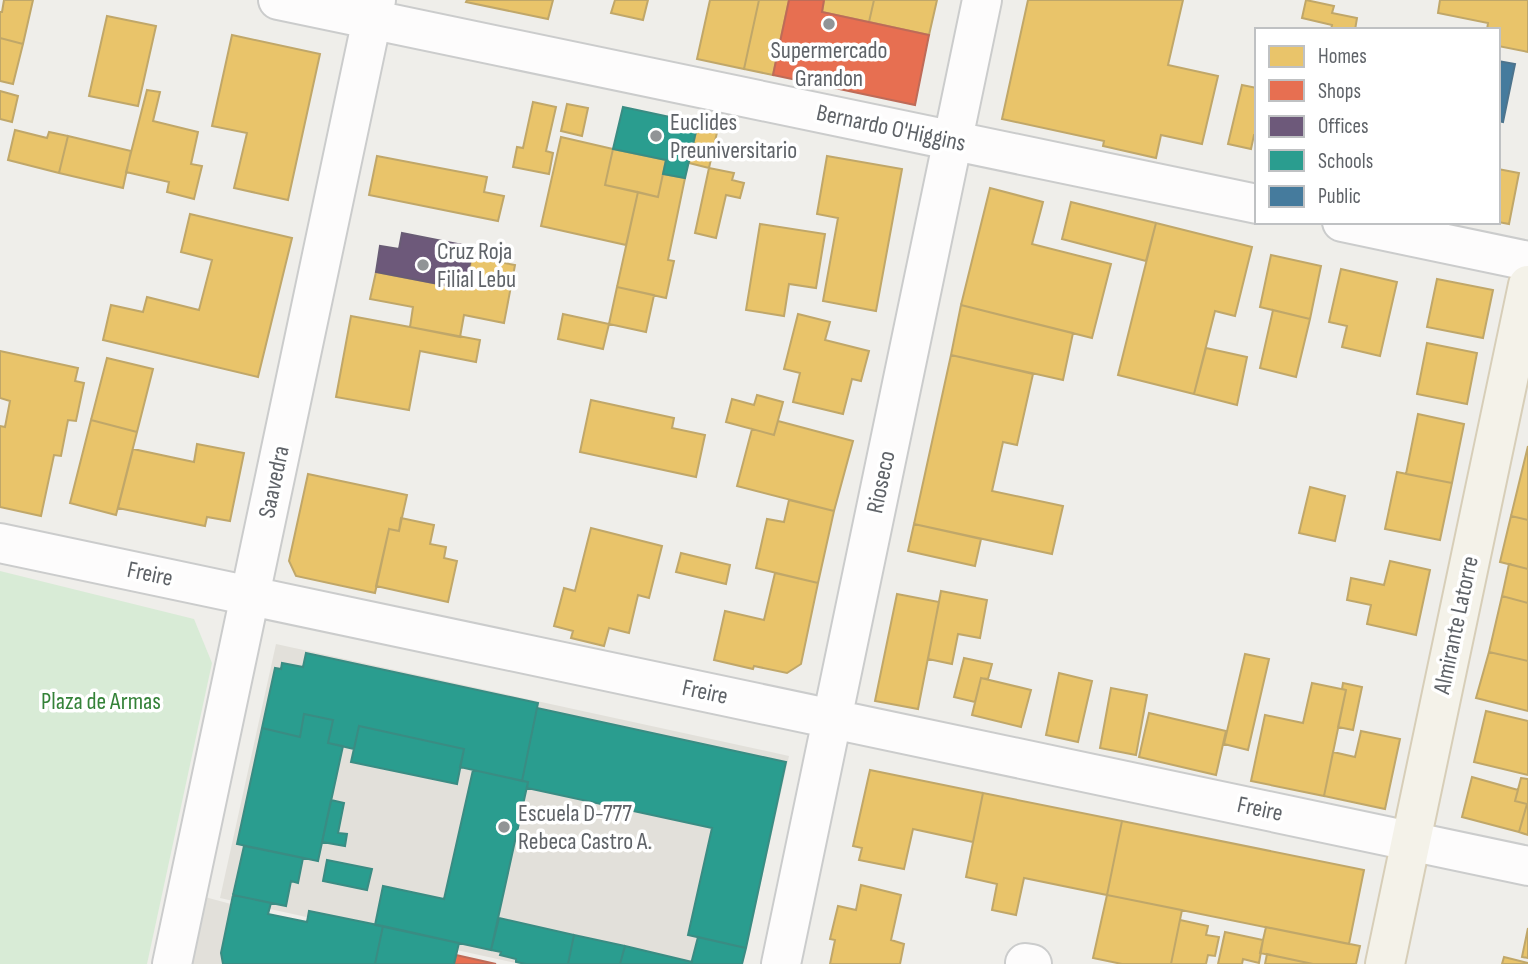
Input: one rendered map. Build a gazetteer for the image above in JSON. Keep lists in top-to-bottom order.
{
  "streets": {
    "main road": ["Almirante Latorre"],
    "street": [
      "Bernardo O'Higgins",
      "Saavedra",
      "Rioseco",
      "Freire"
    ]
  },
  "crossings": [
    ["Bernardo O'Higgins", "Saavedra"],
    ["Bernardo O'Higgins", "Rioseco"],
    ["Saavedra", "Freire"],
    ["Rioseco", "Freire"],
    ["Freire", "Almirante Latorre"]
  ],
  "parks": ["Plaza de Armas"],
  "places": [
    "Supermercado Grandon",
    "Euclides Preuniversitario",
    "Cruz Roja Filial Lebu",
    "Escuela D-777 Rebeca Castro A."
  ],
  "legend": [
    "Homes",
    "Shops",
    "Offices",
    "Schools",
    "Public"
  ]
}
